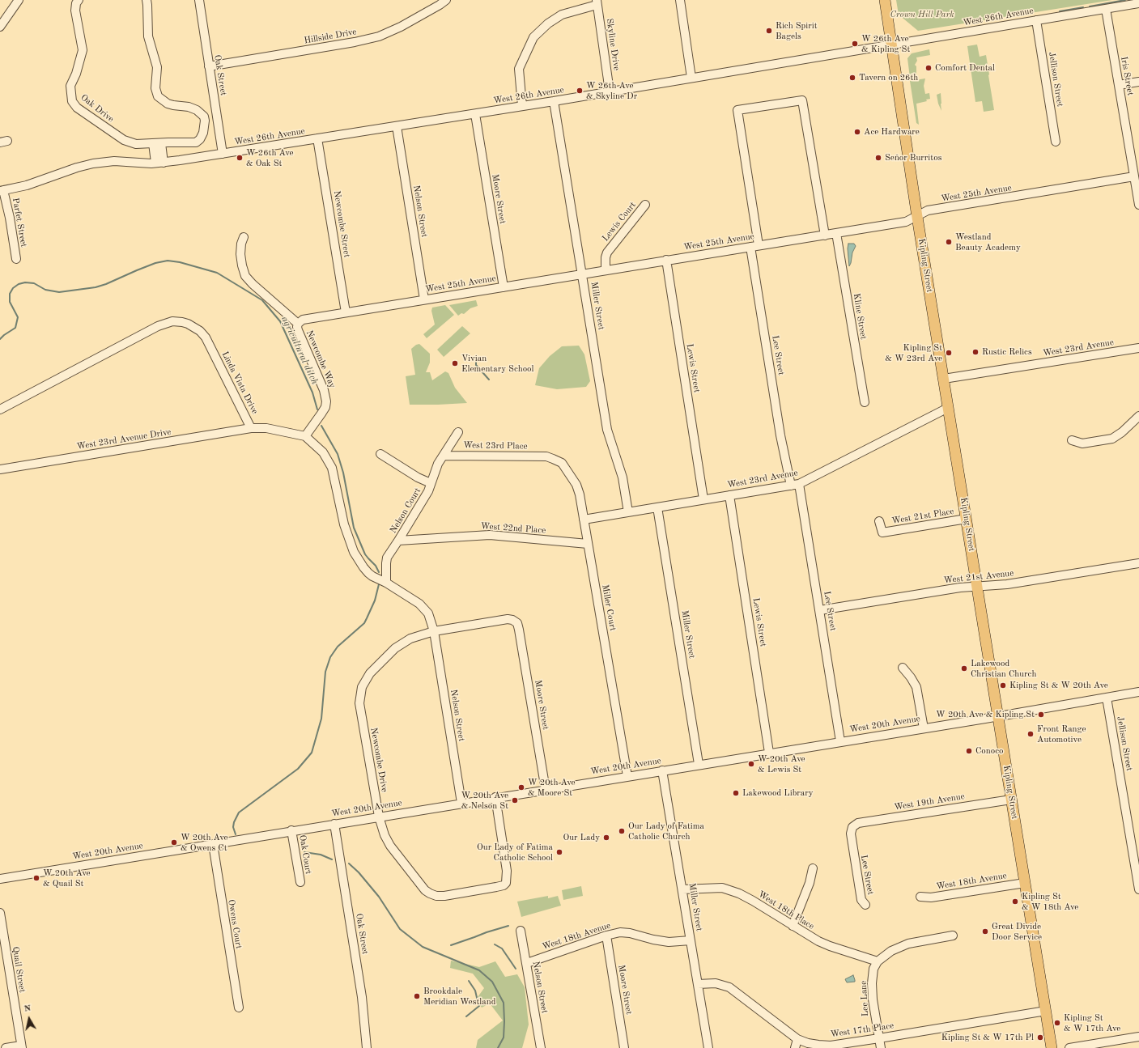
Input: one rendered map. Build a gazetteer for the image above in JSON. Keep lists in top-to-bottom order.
{
  "streets": {
    "main road": ["Kipling Street"],
    "street": [
      "West 26th Avenue",
      "Hillside Drive",
      "Skyline Drive",
      "Oak Street",
      "Iris Street",
      "Jellison Street",
      "Oak Drive",
      "West 25th Avenue",
      "Moore Street",
      "Nelson Street",
      "Lewis Court",
      "Parfet Street",
      "Newcombe Street",
      "Miller Street",
      "Kline Street",
      "West 23rd Avenue",
      "Lee Street",
      "Newcombe Way",
      "Lewis Street",
      "Linda Vista Drive",
      "West 23rd Avenue Drive",
      "West 23rd Place",
      "Nelson Court",
      "West 21st Place",
      "West 22nd Place",
      "West 21st Avenue",
      "Miller Court",
      "West 20th Avenue",
      "Newcombe Drive",
      "West 19th Avenue",
      "Oak Court",
      "West 18th Avenue",
      "West 18th Place",
      "Owens Court",
      "Quail Street",
      "Lee Lane",
      "West 17th Place"
    ]
  },
  "crossings": [
    ["West 26th Avenue", "Skyline Drive"],
    ["West 26th Avenue", "Oak Street"],
    ["West 26th Avenue", "Iris Street"],
    ["West 26th Avenue", "Jellison Street"],
    ["West 26th Avenue", "Moore Street"],
    ["West 26th Avenue", "Nelson Street"],
    ["West 26th Avenue", "Parfet Street"],
    ["West 26th Avenue", "Newcombe Street"],
    ["West 26th Avenue", "Kipling Street"],
    ["West 26th Avenue", "Miller Street"],
    ["Hillside Drive", "Oak Street"],
    ["Oak Street", "West 20th Avenue"],
    ["Iris Street", "West 25th Avenue"],
    ["Jellison Street", "West 20th Avenue"],
    ["West 25th Avenue", "Moore Street"],
    ["West 25th Avenue", "Nelson Street"],
    ["West 25th Avenue", "Lewis Court"],
    ["West 25th Avenue", "Newcombe Street"],
    ["West 25th Avenue", "Kipling Street"],
    ["West 25th Avenue", "Miller Street"],
    ["West 25th Avenue", "Kline Street"],
    ["West 25th Avenue", "Lee Street"],
    ["West 25th Avenue", "Newcombe Way"],
    ["West 25th Avenue", "Lewis Street"],
    ["Moore Street", "West 20th Avenue"],
    ["Moore Street", "Newcombe Drive"],
    ["Moore Street", "West 18th Avenue"],
    ["Nelson Street", "West 20th Avenue"],
    ["Nelson Street", "Newcombe Drive"],
    ["Nelson Street", "West 18th Avenue"],
    ["Kipling Street", "West 23rd Avenue"],
    ["Kipling Street", "West 21st Place"],
    ["Kipling Street", "West 21st Avenue"],
    ["Kipling Street", "West 20th Avenue"],
    ["Kipling Street", "West 19th Avenue"],
    ["Kipling Street", "West 18th Avenue"],
    ["Kipling Street", "West 17th Place"],
    ["Miller Street", "West 23rd Avenue"],
    ["Miller Street", "West 20th Avenue"],
    ["Miller Street", "West 18th Avenue"],
    ["Miller Street", "West 18th Place"],
    ["Miller Street", "West 17th Place"],
    ["West 23rd Avenue", "Lee Street"],
    ["West 23rd Avenue", "Lewis Street"],
    ["West 23rd Avenue", "Miller Court"],
    ["Lee Street", "West 21st Avenue"],
    ["Lee Street", "West 20th Avenue"],
    ["Lee Street", "West 19th Avenue"],
    ["Newcombe Way", "Linda Vista Drive"],
    ["Lewis Street", "West 20th Avenue"],
    ["Linda Vista Drive", "West 23rd Avenue Drive"],
    ["West 23rd Place", "Nelson Court"],
    ["West 23rd Place", "Miller Court"],
    ["Nelson Court", "West 22nd Place"],
    ["West 22nd Place", "Miller Court"],
    ["Miller Court", "West 20th Avenue"],
    ["West 20th Avenue", "Newcombe Drive"],
    ["West 20th Avenue", "Oak Court"],
    ["West 20th Avenue", "Owens Court"],
    ["West 18th Place", "Lee Lane"],
    ["Lee Lane", "West 17th Place"]
  ],
  "water": ["agricultural ditch"],
  "parks": ["Crown Hill Park"],
  "places": [
    "Rich Spirit Bagels",
    "W 26th Ave & Kipling St",
    "Comfort Dental",
    "Tavern on 26th",
    "W 26th Ave & Skyline Dr",
    "Ace Hardware",
    "W 26th Ave & Oak St",
    "Señor Burritos",
    "Westland Beauty Academy",
    "Rustic Relics",
    "Kipling St & W 23rd Ave",
    "Vivian Elementary School",
    "Lakewood Christian Church",
    "Kipling St & W 20th Ave",
    "W 20th Ave & Kipling St",
    "Front Range Automotive",
    "Conoco",
    "W 20th Ave & Lewis St",
    "W 20th Ave & Moore St",
    "Lakewood Library",
    "W 20th Ave & Nelson St",
    "Our Lady of Fatima Catholic Church",
    "Our Lady",
    "W 20th Ave & Owens Ct",
    "Our Lady of Fatima Catholic School",
    "W 20th Ave & Quail St",
    "Kipling St & W 18th Ave",
    "Great Divide Door Service",
    "Brookdale Meridian Westland",
    "Kipling St & W 17th Ave",
    "Kipling St & W 17th Pl"
  ],
  "north": "top"
}
